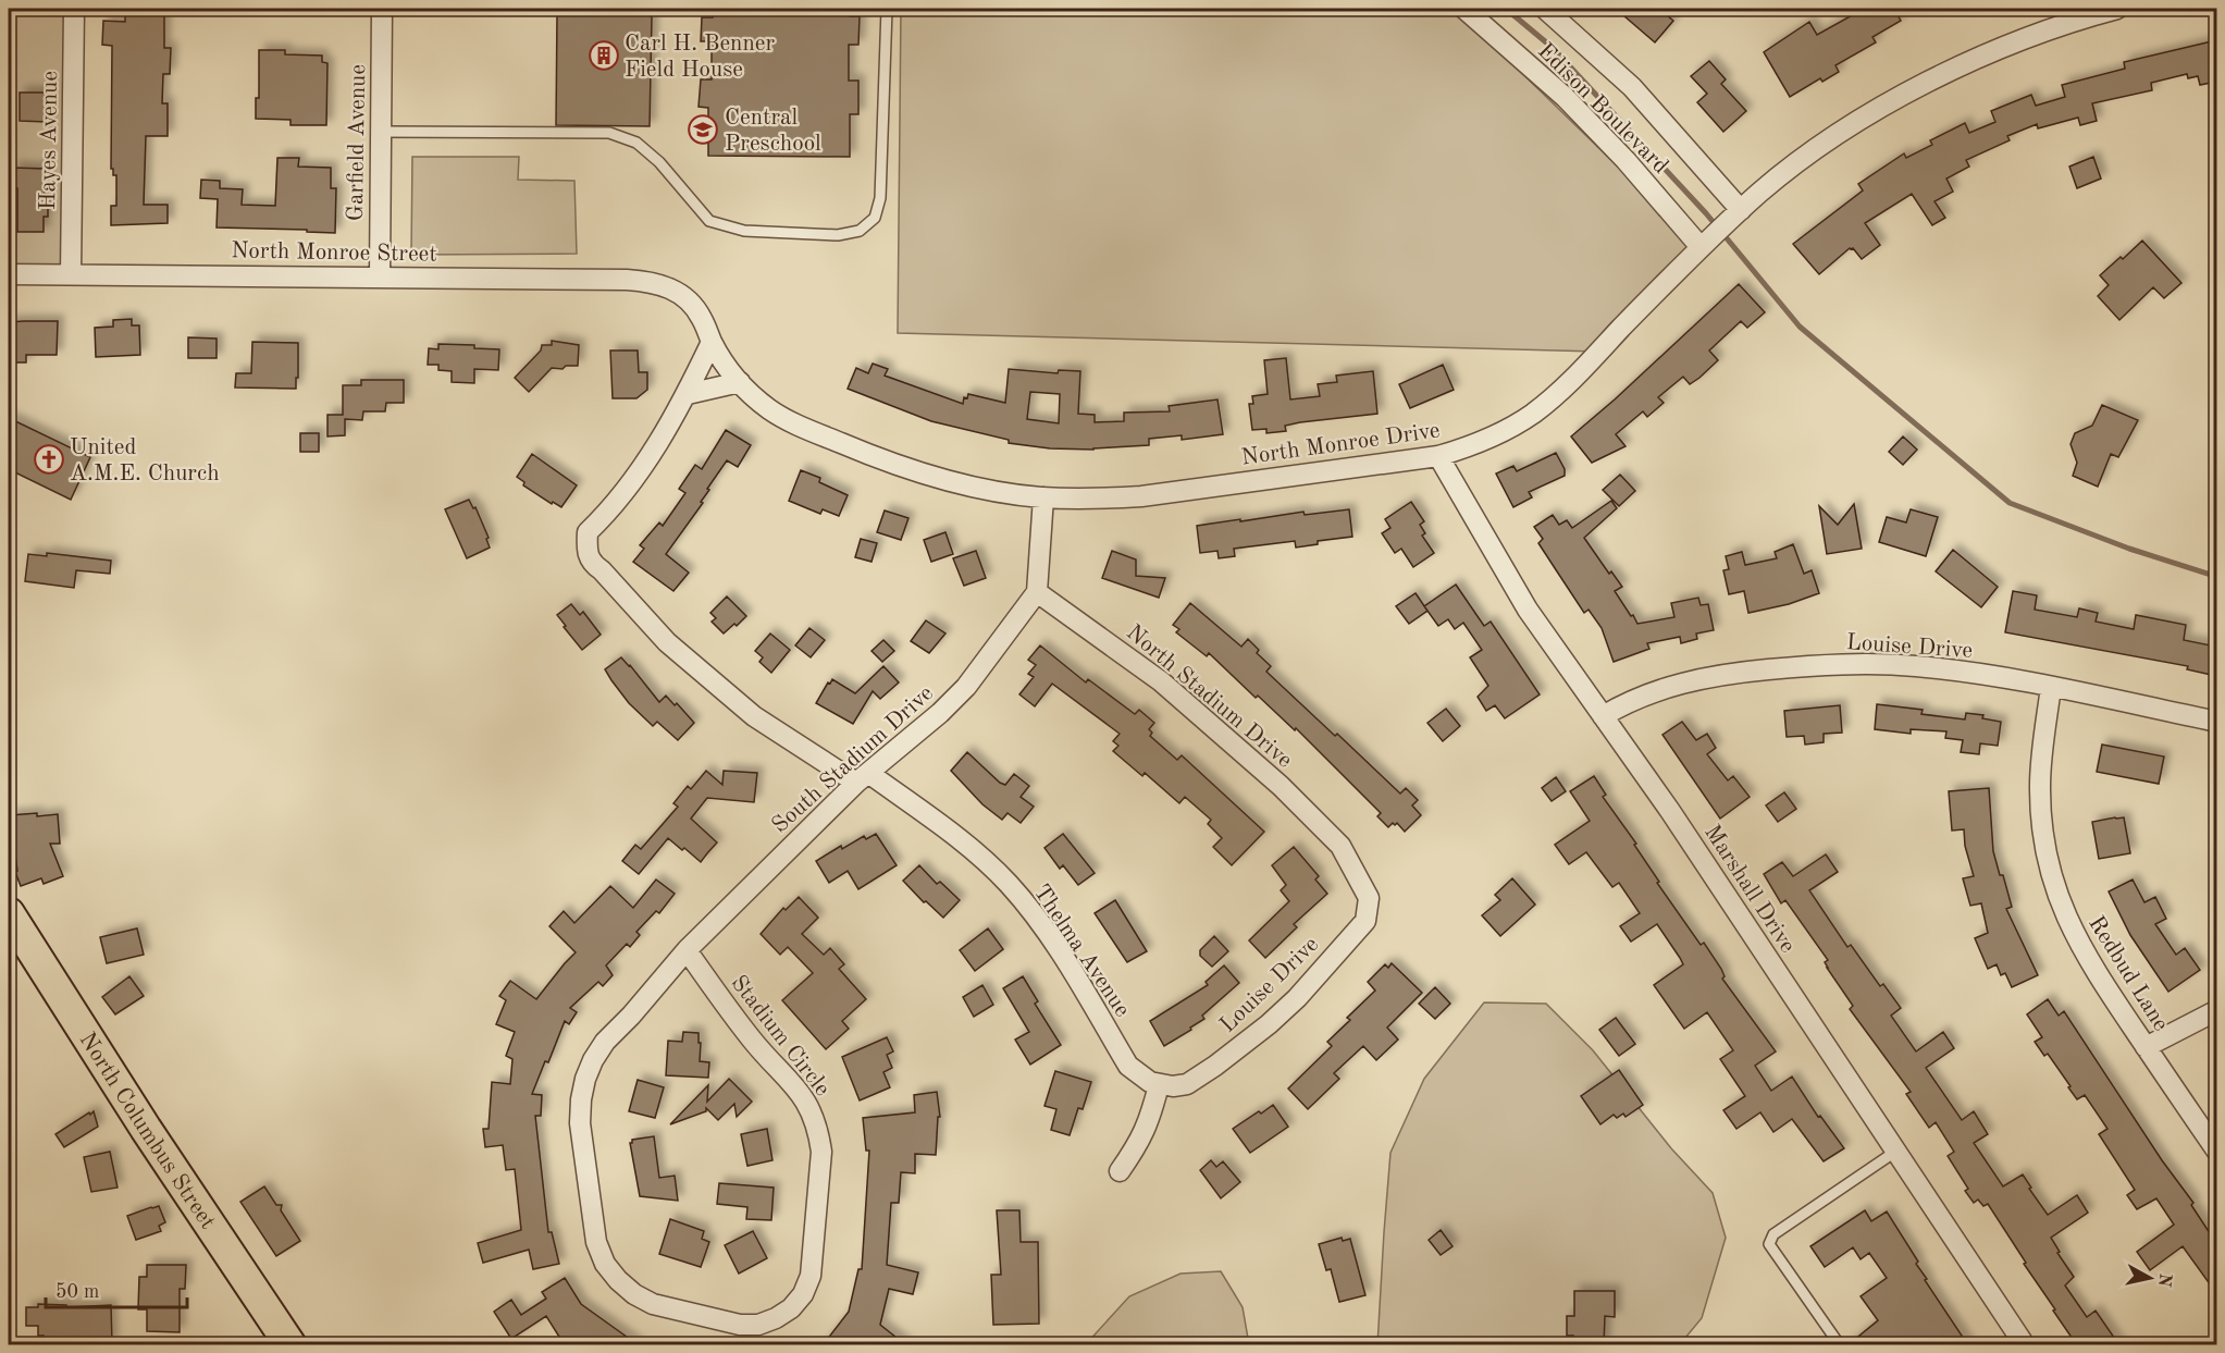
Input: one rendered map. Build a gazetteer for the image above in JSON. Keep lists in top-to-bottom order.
{
  "streets": {
    "main road": ["North Columbus Street"],
    "street": [
      "Edison Boulevard",
      "Hayes Avenue",
      "Garfield Avenue",
      "North Monroe Street",
      "North Monroe Drive",
      "Louise Drive",
      "North Stadium Drive",
      "South Stadium Drive",
      "Marshall Drive",
      "Thelma Avenue",
      "Redbud Lane",
      "Stadium Circle"
    ]
  },
  "crossings": [
    ["Edison Boulevard", "North Monroe Drive"],
    ["Hayes Avenue", "North Monroe Street"],
    ["Garfield Avenue", "North Monroe Street"],
    ["North Monroe Street", "North Monroe Drive"],
    ["North Monroe Drive", "Marshall Drive"],
    ["Louise Drive", "North Stadium Drive"],
    ["Louise Drive", "Marshall Drive"],
    ["Louise Drive", "Thelma Avenue"],
    ["Louise Drive", "Redbud Lane"],
    ["North Stadium Drive", "South Stadium Drive"],
    ["South Stadium Drive", "Thelma Avenue"],
    ["South Stadium Drive", "Stadium Circle"]
  ],
  "places": {
    "building": ["Carl H. Benner Field House"],
    "school or university": ["Central Preschool"],
    "church": ["United A.M.E. Church"]
  },
  "scale_bar": "50 m",
  "north": "right"
}
